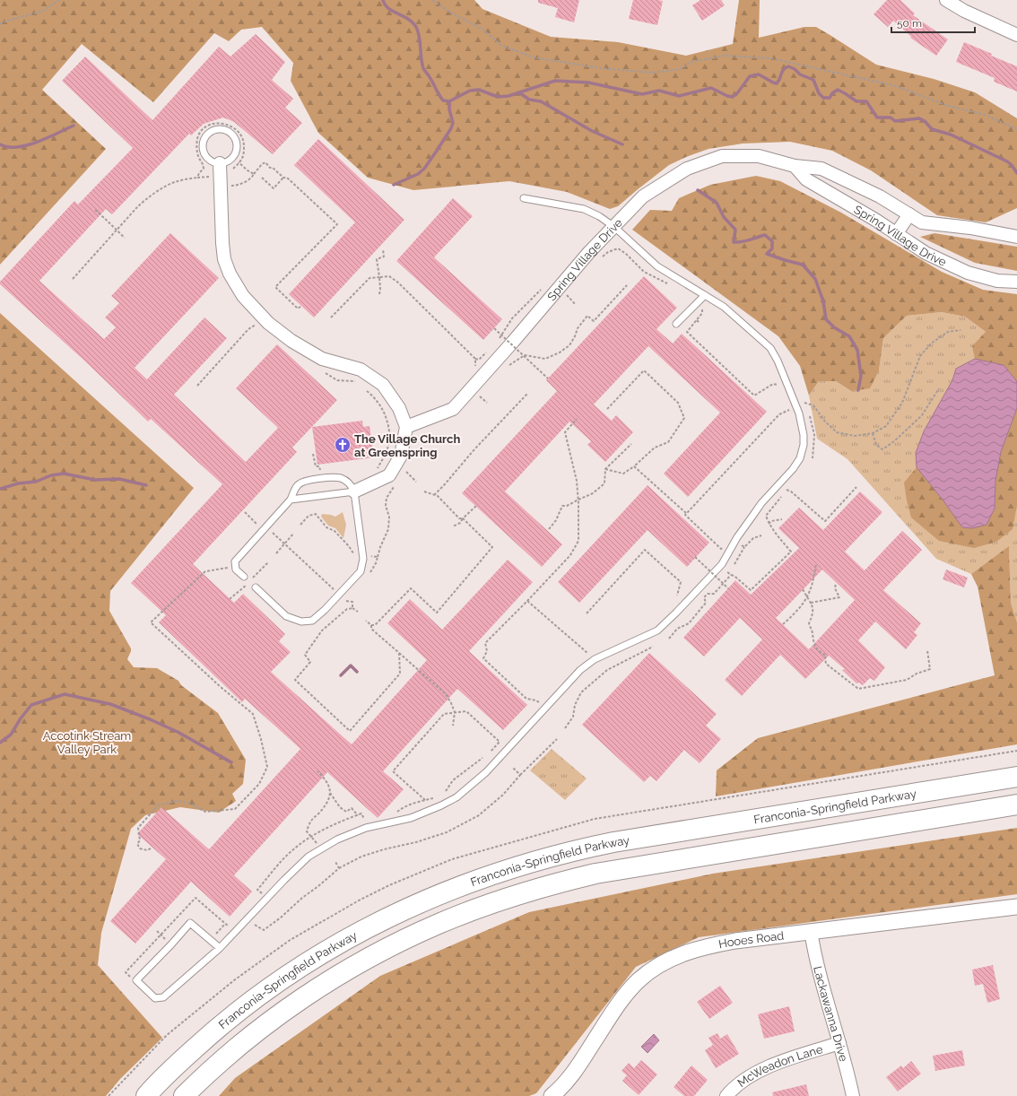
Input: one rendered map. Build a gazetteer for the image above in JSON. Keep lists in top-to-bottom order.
{
  "streets": {
    "main road": ["Franconia-Springfield Parkway"],
    "street": [
      "Spring Village Drive",
      "Hooes Road",
      "Lackawanna Drive",
      "McWeadon Lane"
    ]
  },
  "crossings": [
    ["Hooes Road", "Lackawanna Drive"],
    ["Lackawanna Drive", "McWeadon Lane"]
  ],
  "parks": ["Accotink Stream Valley Park"],
  "places": {
    "church": ["The Village Church at Greenspring"]
  },
  "scale_bar": "50 m"
}
